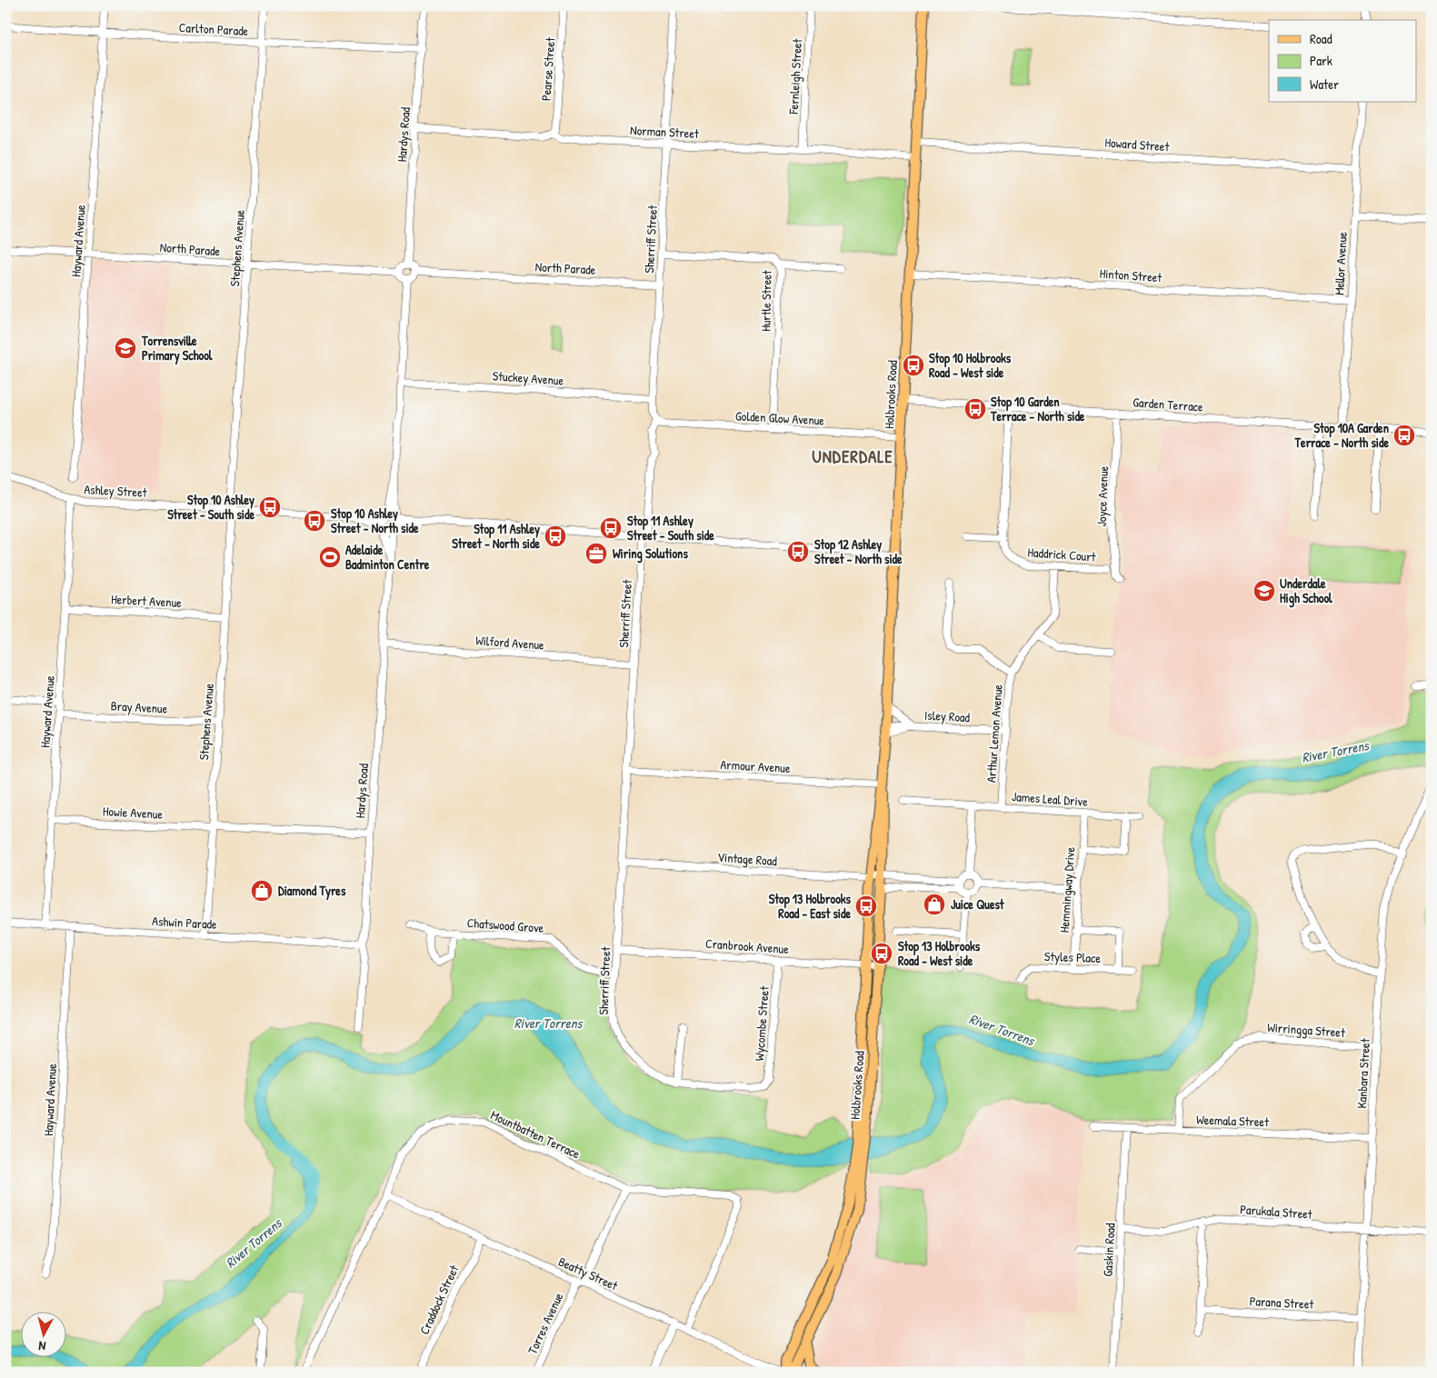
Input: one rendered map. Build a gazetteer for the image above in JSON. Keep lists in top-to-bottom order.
{
  "streets": {
    "main road": ["Holbrooks Road"],
    "street": [
      "Carlton Parade",
      "Pearse Street",
      "Fernleigh Street",
      "Norman Street",
      "Hardys Road",
      "Howard Street",
      "Sherriff Street",
      "Hayward Avenue",
      "Stephens Avenue",
      "North Parade",
      "Mellor Avenue",
      "Hinton Street",
      "Hurtle Street",
      "Stuckey Avenue",
      "Garden Terrace",
      "Golden Glow Avenue",
      "Ashley Street",
      "Joyce Avenue",
      "Haddrick Court",
      "Herbert Avenue",
      "Wilford Avenue",
      "Bray Avenue",
      "Isley Road",
      "Arthur Lemon Avenue",
      "Armour Avenue",
      "James Leal Drive",
      "Howie Avenue",
      "Vintage Road",
      "Hemmingway Drive",
      "Ashwin Parade",
      "Chatswood Grove",
      "Cranbrook Avenue",
      "Styles Place",
      "Wycombe Street",
      "Wirringga Street",
      "Kanbara Street",
      "Weemala Street",
      "Mountbatten Terrace",
      "Parukala Street",
      "Gaskin Road",
      "Beatty Street",
      "Craddock Street",
      "Parana Street",
      "Torres Avenue"
    ]
  },
  "crossings": [
    ["Carlton Parade", "Hardys Road"],
    ["Carlton Parade", "Hayward Avenue"],
    ["Carlton Parade", "Stephens Avenue"],
    ["Pearse Street", "Norman Street"],
    ["Fernleigh Street", "Norman Street"],
    ["Norman Street", "Hardys Road"],
    ["Norman Street", "Sherriff Street"],
    ["Norman Street", "Holbrooks Road"],
    ["Hardys Road", "North Parade"],
    ["Hardys Road", "Stuckey Avenue"],
    ["Hardys Road", "Ashley Street"],
    ["Hardys Road", "Wilford Avenue"],
    ["Hardys Road", "Howie Avenue"],
    ["Hardys Road", "Ashwin Parade"],
    ["Howard Street", "Mellor Avenue"],
    ["Howard Street", "Holbrooks Road"],
    ["Sherriff Street", "North Parade"],
    ["Sherriff Street", "Hurtle Street"],
    ["Sherriff Street", "Stuckey Avenue"],
    ["Sherriff Street", "Golden Glow Avenue"],
    ["Sherriff Street", "Ashley Street"],
    ["Sherriff Street", "Wilford Avenue"],
    ["Sherriff Street", "Armour Avenue"],
    ["Sherriff Street", "Vintage Road"],
    ["Sherriff Street", "Chatswood Grove"],
    ["Sherriff Street", "Cranbrook Avenue"],
    ["Sherriff Street", "Wycombe Street"],
    ["Hayward Avenue", "North Parade"],
    ["Hayward Avenue", "Ashley Street"],
    ["Hayward Avenue", "Herbert Avenue"],
    ["Hayward Avenue", "Bray Avenue"],
    ["Hayward Avenue", "Howie Avenue"],
    ["Hayward Avenue", "Ashwin Parade"],
    ["Stephens Avenue", "North Parade"],
    ["Stephens Avenue", "Ashley Street"],
    ["Stephens Avenue", "Herbert Avenue"],
    ["Stephens Avenue", "Bray Avenue"],
    ["Stephens Avenue", "Howie Avenue"],
    ["Stephens Avenue", "Ashwin Parade"],
    ["Mellor Avenue", "Hinton Street"],
    ["Mellor Avenue", "Garden Terrace"],
    ["Hinton Street", "Holbrooks Road"],
    ["Hurtle Street", "Golden Glow Avenue"],
    ["Holbrooks Road", "Garden Terrace"],
    ["Holbrooks Road", "Golden Glow Avenue"],
    ["Holbrooks Road", "Ashley Street"],
    ["Holbrooks Road", "Isley Road"],
    ["Holbrooks Road", "Armour Avenue"],
    ["Holbrooks Road", "Vintage Road"],
    ["Holbrooks Road", "Cranbrook Avenue"],
    ["Garden Terrace", "Joyce Avenue"],
    ["Garden Terrace", "Haddrick Court"],
    ["Haddrick Court", "Arthur Lemon Avenue"],
    ["Isley Road", "Arthur Lemon Avenue"],
    ["Arthur Lemon Avenue", "James Leal Drive"],
    ["James Leal Drive", "Hemmingway Drive"],
    ["Hemmingway Drive", "Styles Place"],
    ["Cranbrook Avenue", "Wycombe Street"],
    ["Wirringga Street", "Kanbara Street"],
    ["Wirringga Street", "Weemala Street"],
    ["Kanbara Street", "Weemala Street"],
    ["Kanbara Street", "Parukala Street"],
    ["Kanbara Street", "Parana Street"],
    ["Weemala Street", "Gaskin Road"],
    ["Mountbatten Terrace", "Beatty Street"],
    ["Mountbatten Terrace", "Torres Avenue"],
    ["Parukala Street", "Gaskin Road"],
    ["Beatty Street", "Craddock Street"],
    ["Beatty Street", "Torres Avenue"]
  ],
  "districts": ["UNDERDALE"],
  "water": ["River Torrens"],
  "places": {
    "school or university": ["Torrensville Primary School", "Underdale High School"],
    "bus stop": [
      "Stop 10 Holbrooks Road - West side",
      "Stop 10 Garden Terrace - North side",
      "Stop 10A Garden Terrace - North side",
      "Stop 10 Ashley Street - South side",
      "Stop 10 Ashley Street - North side",
      "Stop 11 Ashley Street - South side",
      "Stop 11 Ashley Street - North side",
      "Stop 12 Ashley Street - North side",
      "Stop 13 Holbrooks Road - East side",
      "Stop 13 Holbrooks Road - West side"
    ],
    "office": ["Wiring Solutions"],
    "sports": ["Adelaide Badminton Centre"],
    "shop": ["Diamond Tyres", "Juice Quest"]
  },
  "legend": ["Road", "Park", "Water"],
  "north": "bottom"
}
